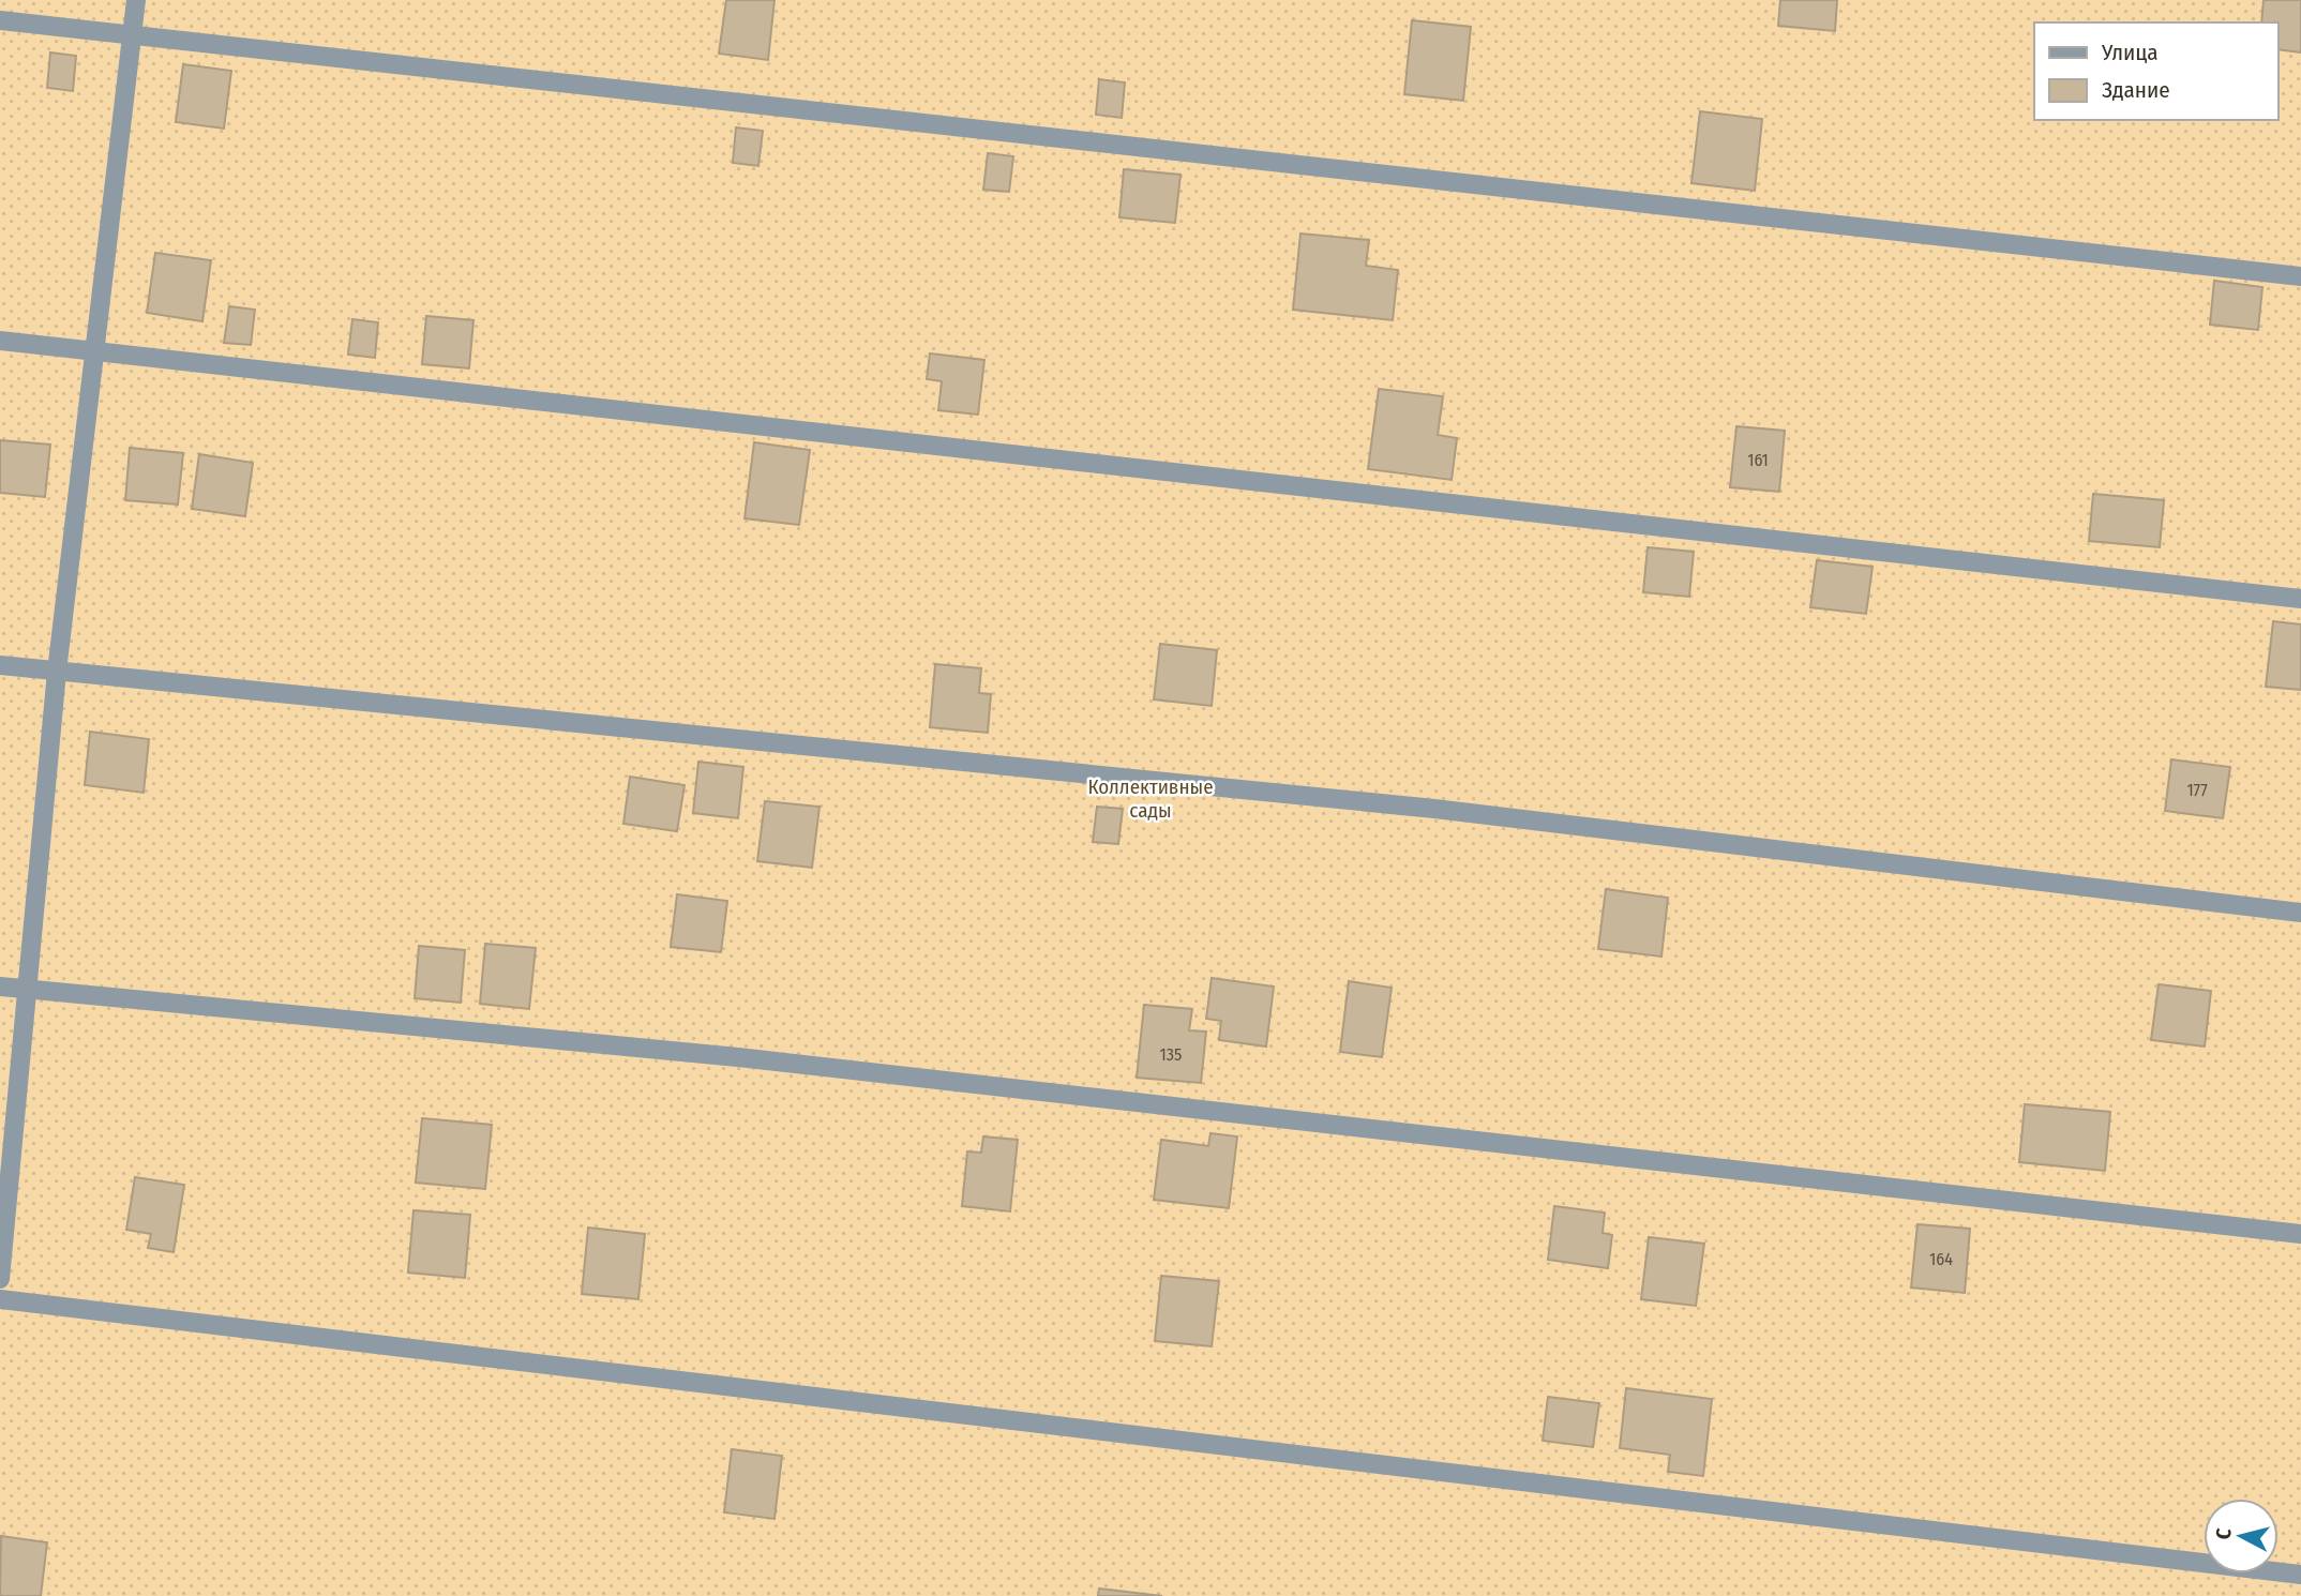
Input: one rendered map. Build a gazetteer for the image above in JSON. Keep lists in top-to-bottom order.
{
  "parks": ["Коллективные сады"],
  "house_numbers": [
    "161",
    "177",
    "135",
    "164"
  ],
  "legend": ["Улица", "Здание"],
  "north": "left"
}
